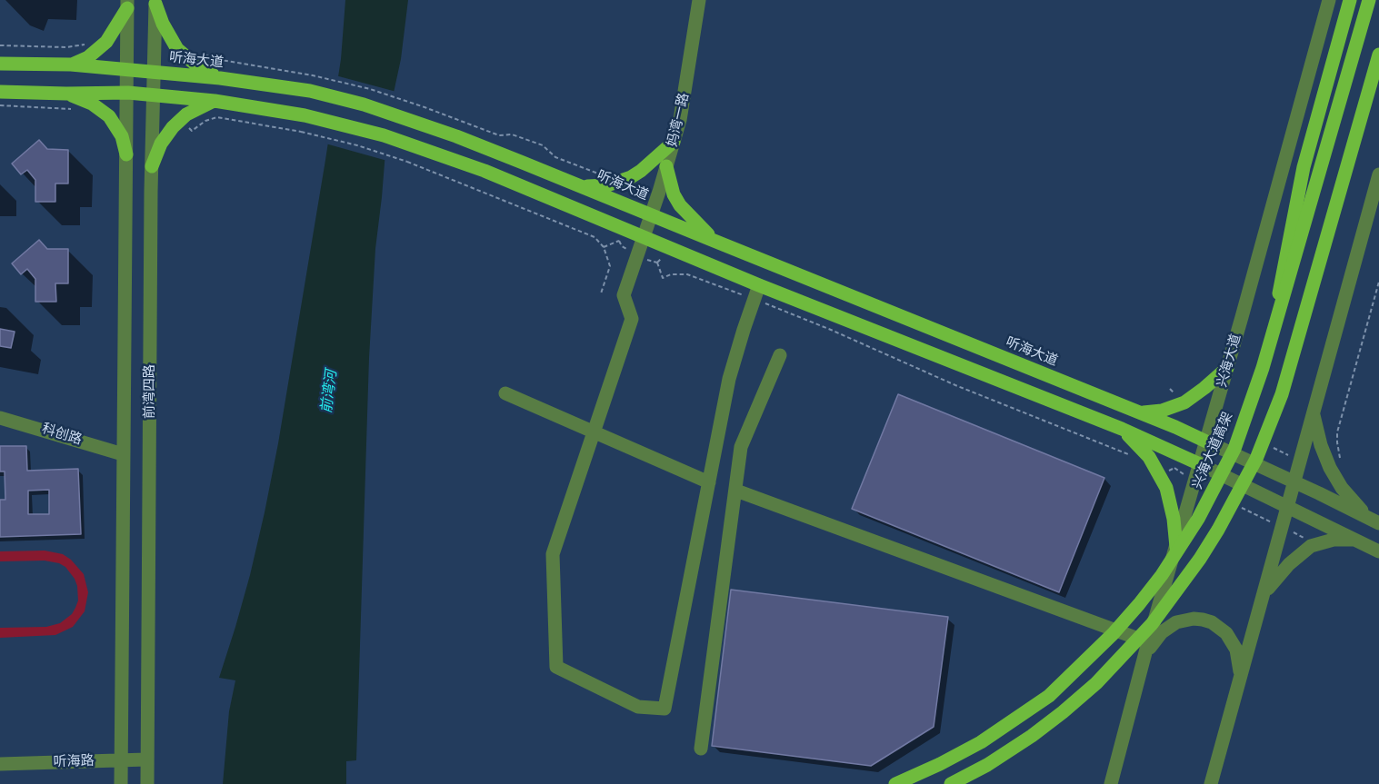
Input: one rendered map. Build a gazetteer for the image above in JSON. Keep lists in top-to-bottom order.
{
  "streets": {
    "main road": ["听海大道", "兴海大道高架"],
    "street": [
      "妈湾一路",
      "兴海大道",
      "前湾四路",
      "科创路",
      "听海路"
    ]
  },
  "crossings": [
    ["听海大道", "妈湾一路"],
    ["听海大道", "兴海大道"],
    ["听海大道", "前湾四路"],
    ["前湾四路", "科创路"],
    ["前湾四路", "听海路"]
  ],
  "water": ["前湾河"]
}
